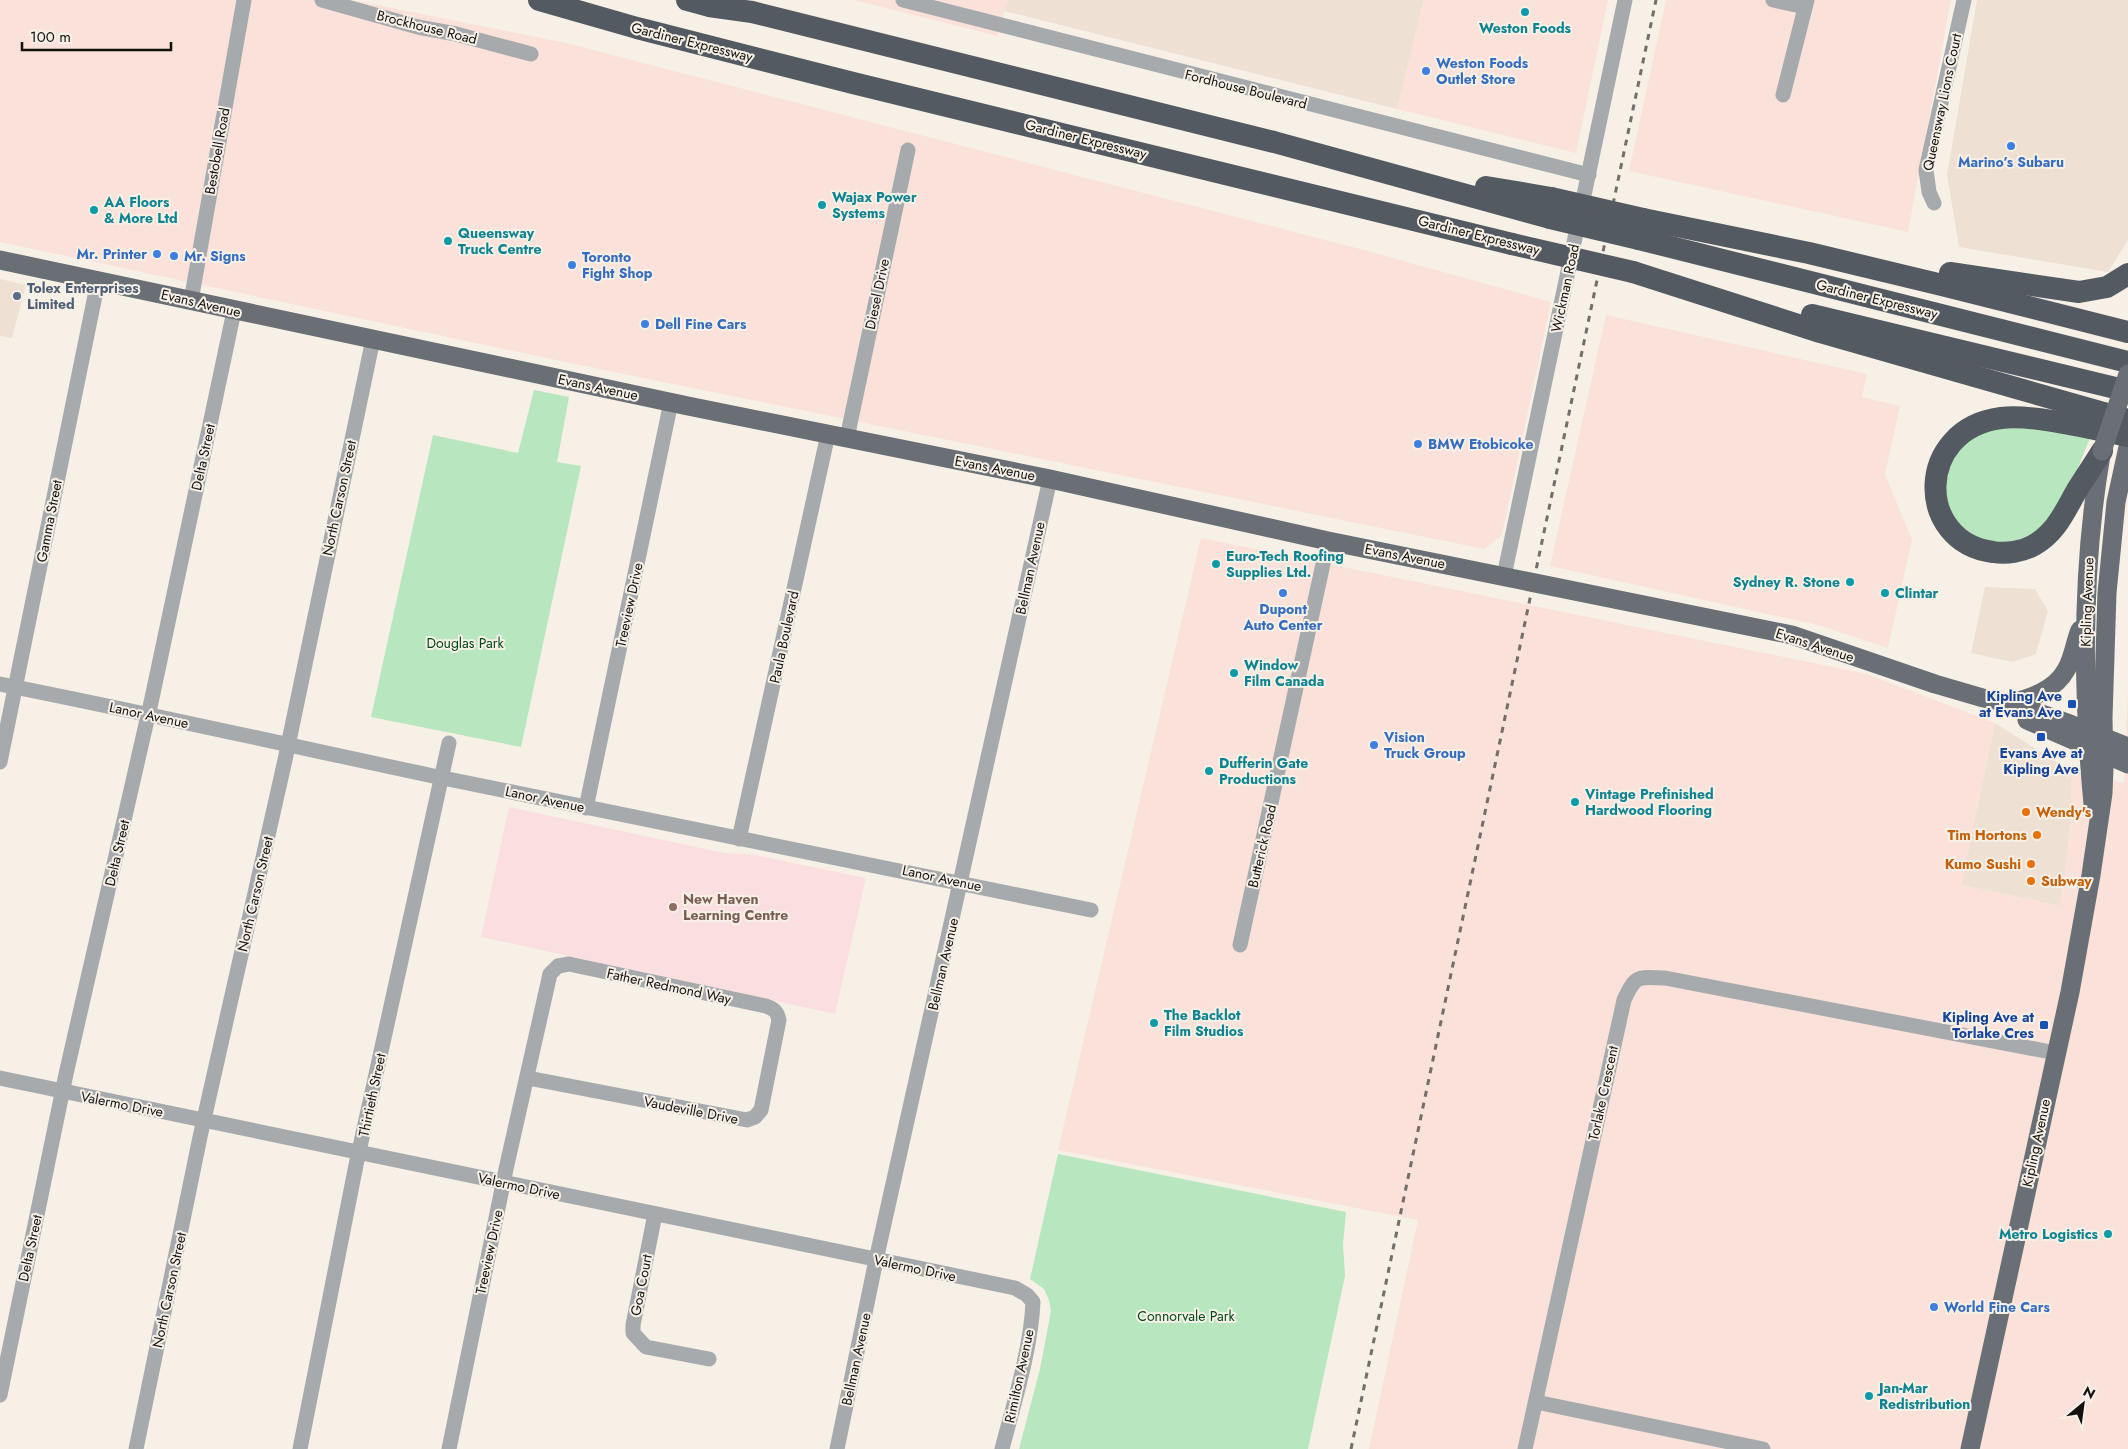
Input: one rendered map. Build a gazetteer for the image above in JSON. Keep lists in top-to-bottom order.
{
  "streets": {
    "highway": ["Gardiner Expressway"],
    "main road": ["Evans Avenue", "Kipling Avenue"],
    "street": [
      "Brockhouse Road",
      "Fordhouse Boulevard",
      "Queensway Lions Court",
      "Bestobell Road",
      "Wickman Road",
      "Diesel Drive",
      "Delta Street",
      "North Carson Street",
      "Gamma Street",
      "Bellman Avenue",
      "Treeview Drive",
      "Paula Boulevard",
      "Lanor Avenue",
      "Butterick Road",
      "Father Redmond Way",
      "Torlake Crescent",
      "Thirtieth Street",
      "Valermo Drive",
      "Vaudeville Drive",
      "Goa Court",
      "Rimilton Avenue"
    ]
  },
  "crossings": [
    ["Fordhouse Boulevard", "Wickman Road"],
    ["Bestobell Road", "Evans Avenue"],
    ["Wickman Road", "Evans Avenue"],
    ["Diesel Drive", "Evans Avenue"],
    ["Evans Avenue", "Delta Street"],
    ["Evans Avenue", "North Carson Street"],
    ["Evans Avenue", "Gamma Street"],
    ["Evans Avenue", "Bellman Avenue"],
    ["Evans Avenue", "Kipling Avenue"],
    ["Evans Avenue", "Treeview Drive"],
    ["Evans Avenue", "Paula Boulevard"],
    ["Evans Avenue", "Butterick Road"],
    ["Delta Street", "Lanor Avenue"],
    ["Delta Street", "Valermo Drive"],
    ["North Carson Street", "Lanor Avenue"],
    ["North Carson Street", "Valermo Drive"],
    ["Gamma Street", "Lanor Avenue"],
    ["Bellman Avenue", "Lanor Avenue"],
    ["Bellman Avenue", "Valermo Drive"],
    ["Kipling Avenue", "Torlake Crescent"],
    ["Treeview Drive", "Lanor Avenue"],
    ["Treeview Drive", "Father Redmond Way"],
    ["Treeview Drive", "Valermo Drive"],
    ["Treeview Drive", "Vaudeville Drive"],
    ["Paula Boulevard", "Lanor Avenue"],
    ["Lanor Avenue", "Thirtieth Street"],
    ["Father Redmond Way", "Vaudeville Drive"],
    ["Thirtieth Street", "Valermo Drive"],
    ["Valermo Drive", "Goa Court"],
    ["Valermo Drive", "Rimilton Avenue"]
  ],
  "parks": ["Douglas Park", "Connorvale Park"],
  "places": {
    "other": [
      "Weston Foods",
      "Weston Foods Outlet Store",
      "Marino’s Subaru",
      "Wajax Power Systems",
      "AA Floors & More Ltd",
      "Queensway Truck Centre",
      "Mr. Printer",
      "Mr. Signs",
      "Toronto Fight Shop",
      "Tolex Enterprises Limited",
      "Dell Fine Cars",
      "BMW Etobicoke",
      "Euro-Tech Roofing Supplies Ltd.",
      "Sydney R. Stone",
      "Dupont Auto Center",
      "Clintar",
      "Window Film Canada",
      "Vision Truck Group",
      "Dufferin Gate Productions",
      "Vintage Prefinished Hardwood Flooring",
      "Wendy's",
      "Tim Hortons",
      "Kumo Sushi",
      "Subway",
      "New Haven Learning Centre",
      "The Backlot Film Studios",
      "Metro Logistics",
      "World Fine Cars",
      "Jan-Mar Redistribution"
    ],
    "transit": ["Kipling Ave at Evans Ave", "Evans Ave at Kipling Ave", "Kipling Ave at Torlake Cres"]
  },
  "scale_bar": "100 m",
  "north": "top right"
}
